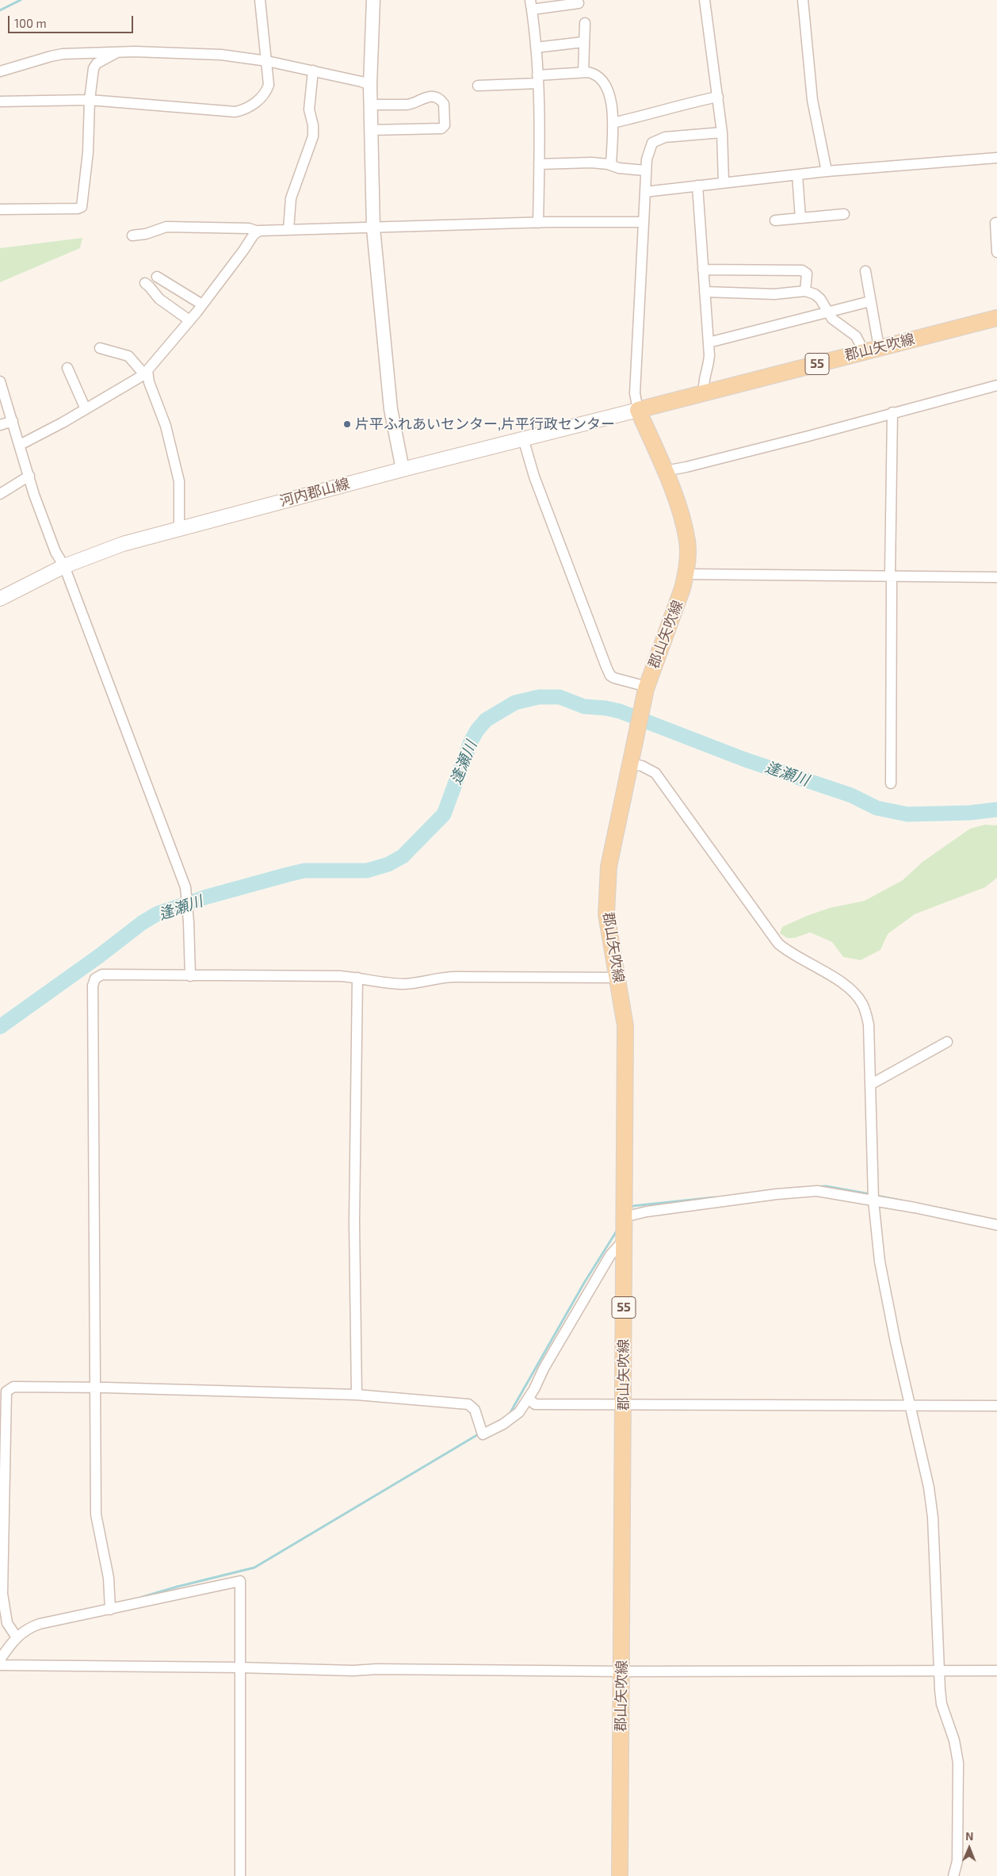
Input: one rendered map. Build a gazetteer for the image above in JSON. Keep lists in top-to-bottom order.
{
  "streets": {
    "main road": ["郡山矢吹線", "55", "河内郡山線"]
  },
  "crossings": [
    ["郡山矢吹線", "河内郡山線"]
  ],
  "water": ["逢瀬川"],
  "places": ["片平ふれあいセンター,片平行政センター"],
  "scale_bar": "100 m",
  "north": "top"
}
